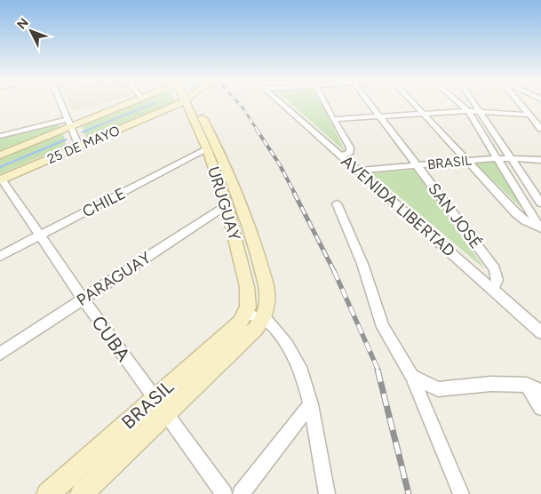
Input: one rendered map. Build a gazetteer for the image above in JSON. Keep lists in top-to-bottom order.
{
  "streets": {
    "street": [
      "25 DE MAYO",
      "BRASIL",
      "CHILE",
      "URUGUAY",
      "AVENIDA LIBERTAD",
      "SAN JOSÉ",
      "PARAGUAY",
      "CUBA"
    ]
  },
  "crossings": [
    ["25 DE MAYO", "CUBA"],
    ["BRASIL", "URUGUAY"],
    ["BRASIL", "AVENIDA LIBERTAD"],
    ["BRASIL", "SAN JOSÉ"],
    ["BRASIL", "CUBA"],
    ["CHILE", "URUGUAY"],
    ["CHILE", "CUBA"],
    ["URUGUAY", "PARAGUAY"],
    ["AVENIDA LIBERTAD", "SAN JOSÉ"],
    ["PARAGUAY", "CUBA"]
  ],
  "north": "top left"
}
